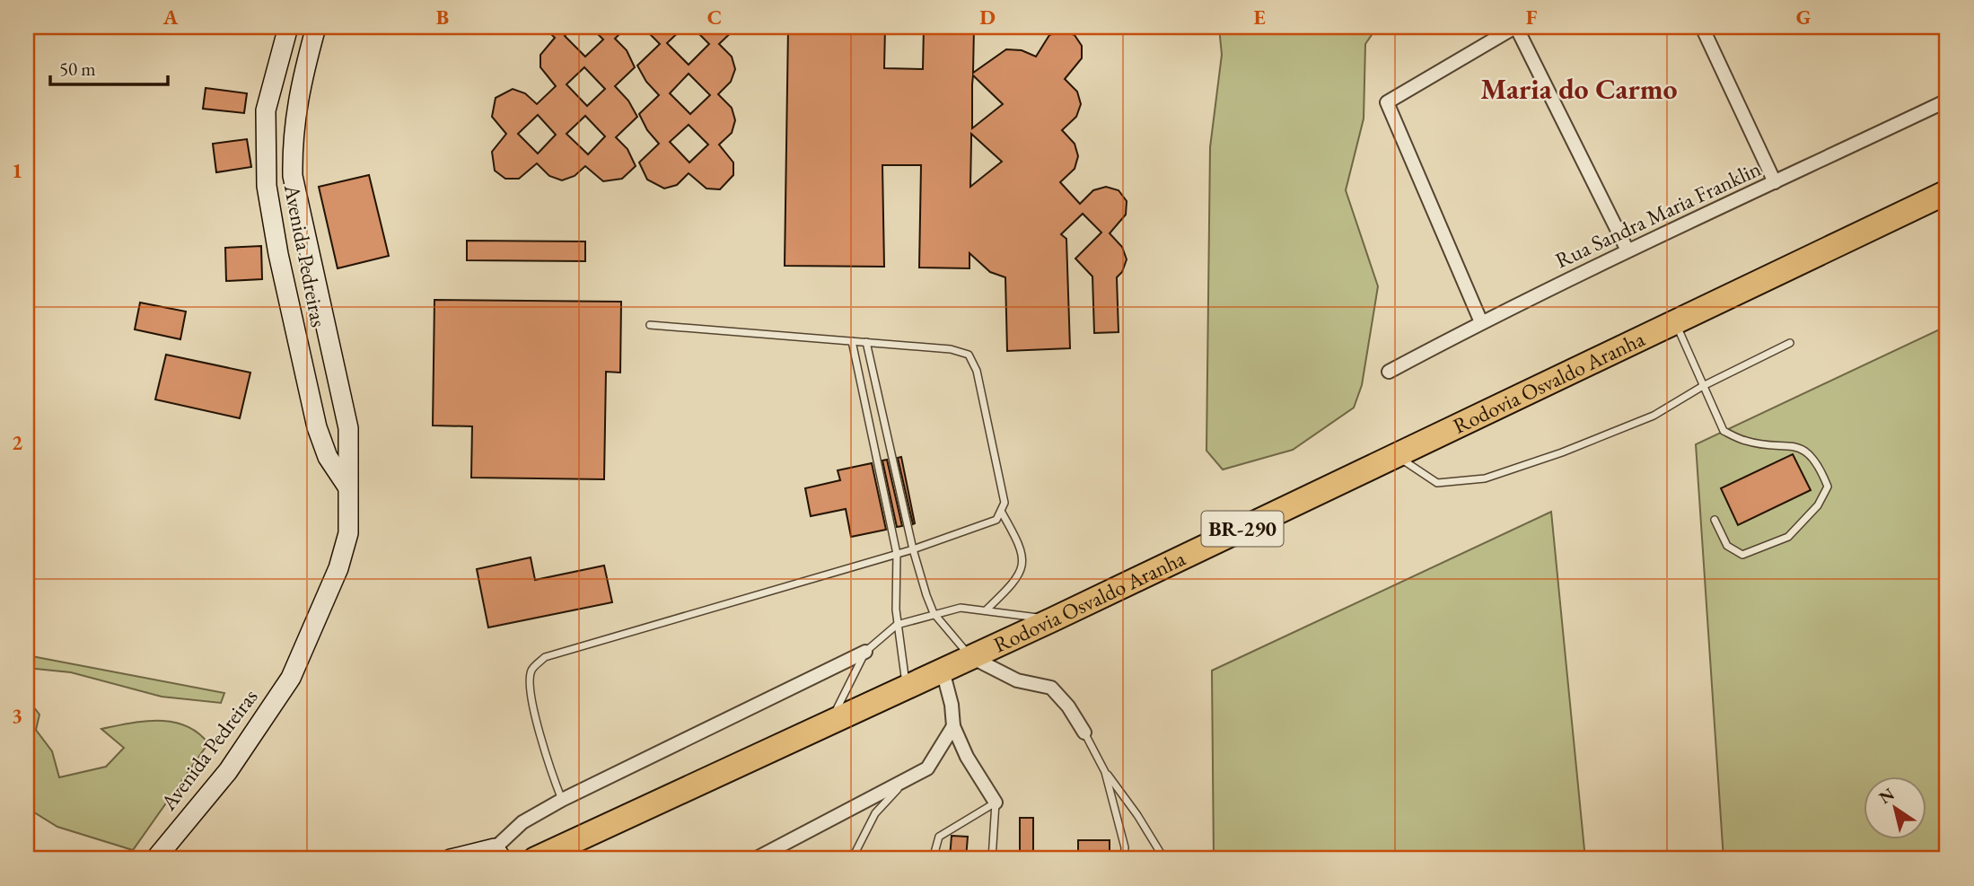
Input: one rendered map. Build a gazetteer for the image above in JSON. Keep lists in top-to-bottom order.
{
  "streets": {
    "highway": ["Rodovia Osvaldo Aranha", "BR-290"],
    "main road": ["Avenida Pedreiras"],
    "street": ["Rua Sandra Maria Franklin"]
  },
  "districts": ["Maria do Carmo"],
  "scale_bar": "50 m",
  "north": "top left",
  "grid": {
    "columns": [
      "A",
      "B",
      "C",
      "D",
      "E",
      "F",
      "G"
    ],
    "rows": ["1", "2", "3"]
  }
}
